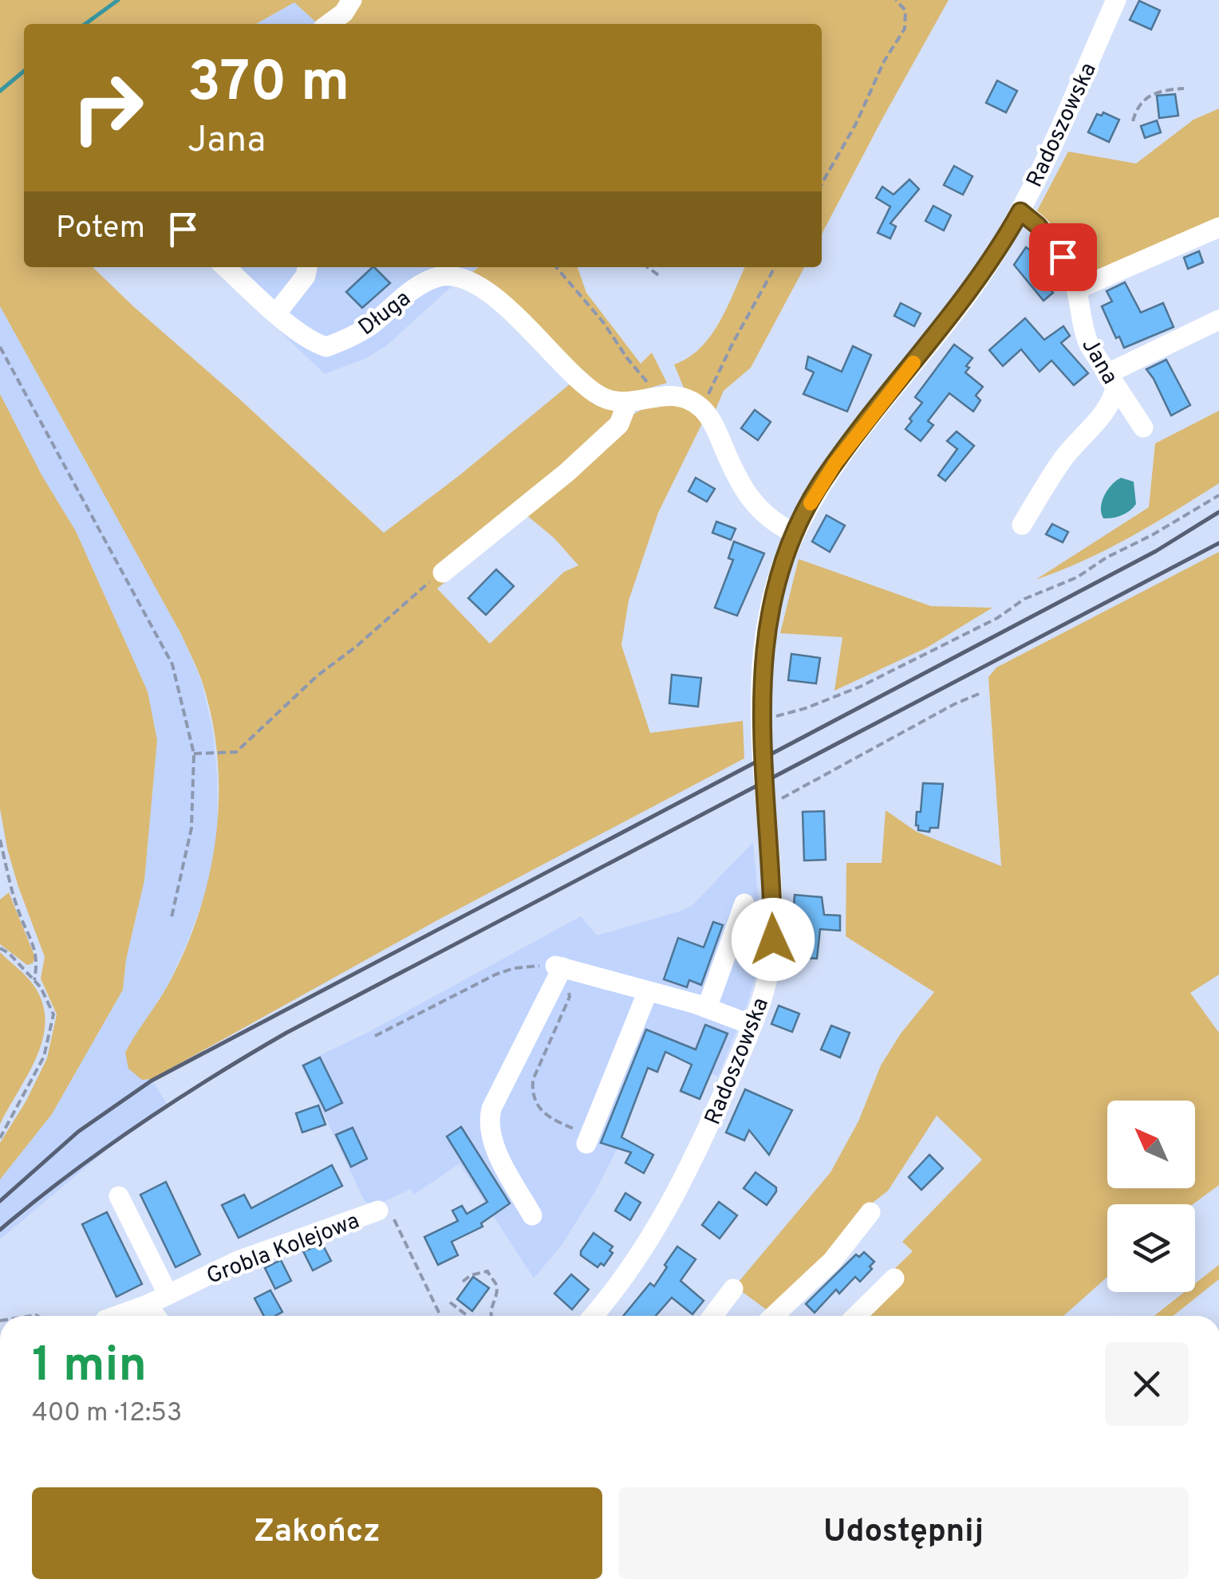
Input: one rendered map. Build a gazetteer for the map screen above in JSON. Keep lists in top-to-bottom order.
{
  "streets": {
    "street": [
      "Radoszowska",
      "Długa",
      "Jana",
      "Grobla Kolejowa"
    ]
  },
  "crossings": [
    ["Radoszowska", "Jana"]
  ],
  "north": "top left",
  "page": {
    "turn": ["370 m", "Jana"],
    "then": "Potem",
    "heading": ["1 min", "400 m · 12:53"],
    "buttons": ["Zakończ", "Udostępnij"]
  }
}
